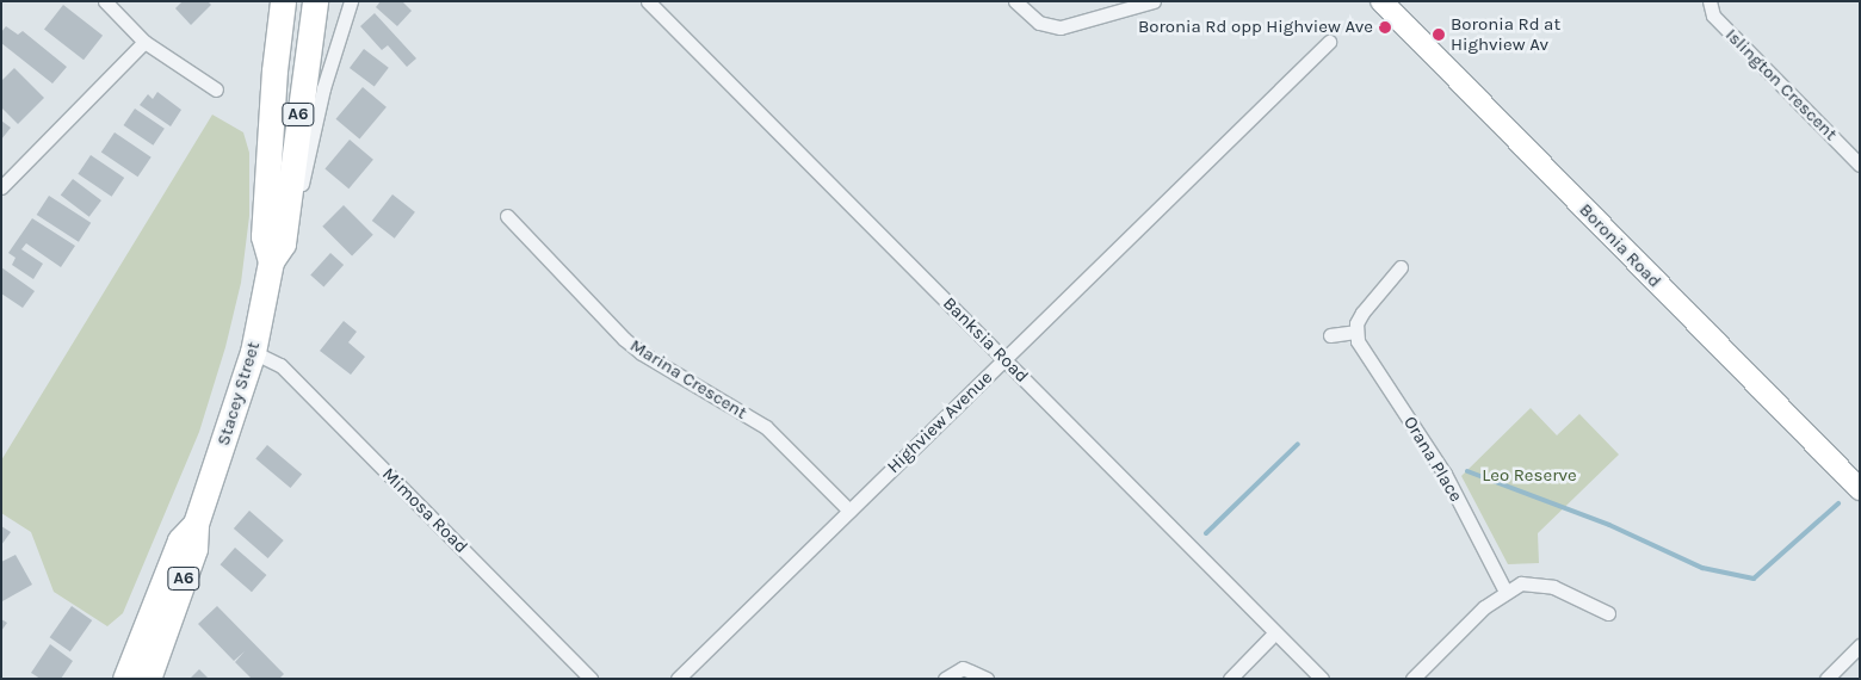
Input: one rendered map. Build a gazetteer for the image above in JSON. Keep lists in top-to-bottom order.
{
  "streets": {
    "highway": ["A6", "Stacey Street"],
    "main road": ["Boronia Road"],
    "street": [
      "Islington Crescent",
      "Banksia Road",
      "Marina Crescent",
      "Highview Avenue",
      "Orana Place",
      "Mimosa Road"
    ]
  },
  "crossings": [
    ["Banksia Road", "Highview Avenue"],
    ["Marina Crescent", "Highview Avenue"],
    ["Stacey Street", "Mimosa Road"]
  ],
  "parks": ["Leo Reserve"],
  "places": ["Boronia Rd opp Highview Ave", "Boronia Rd at Highview Av"]
}
